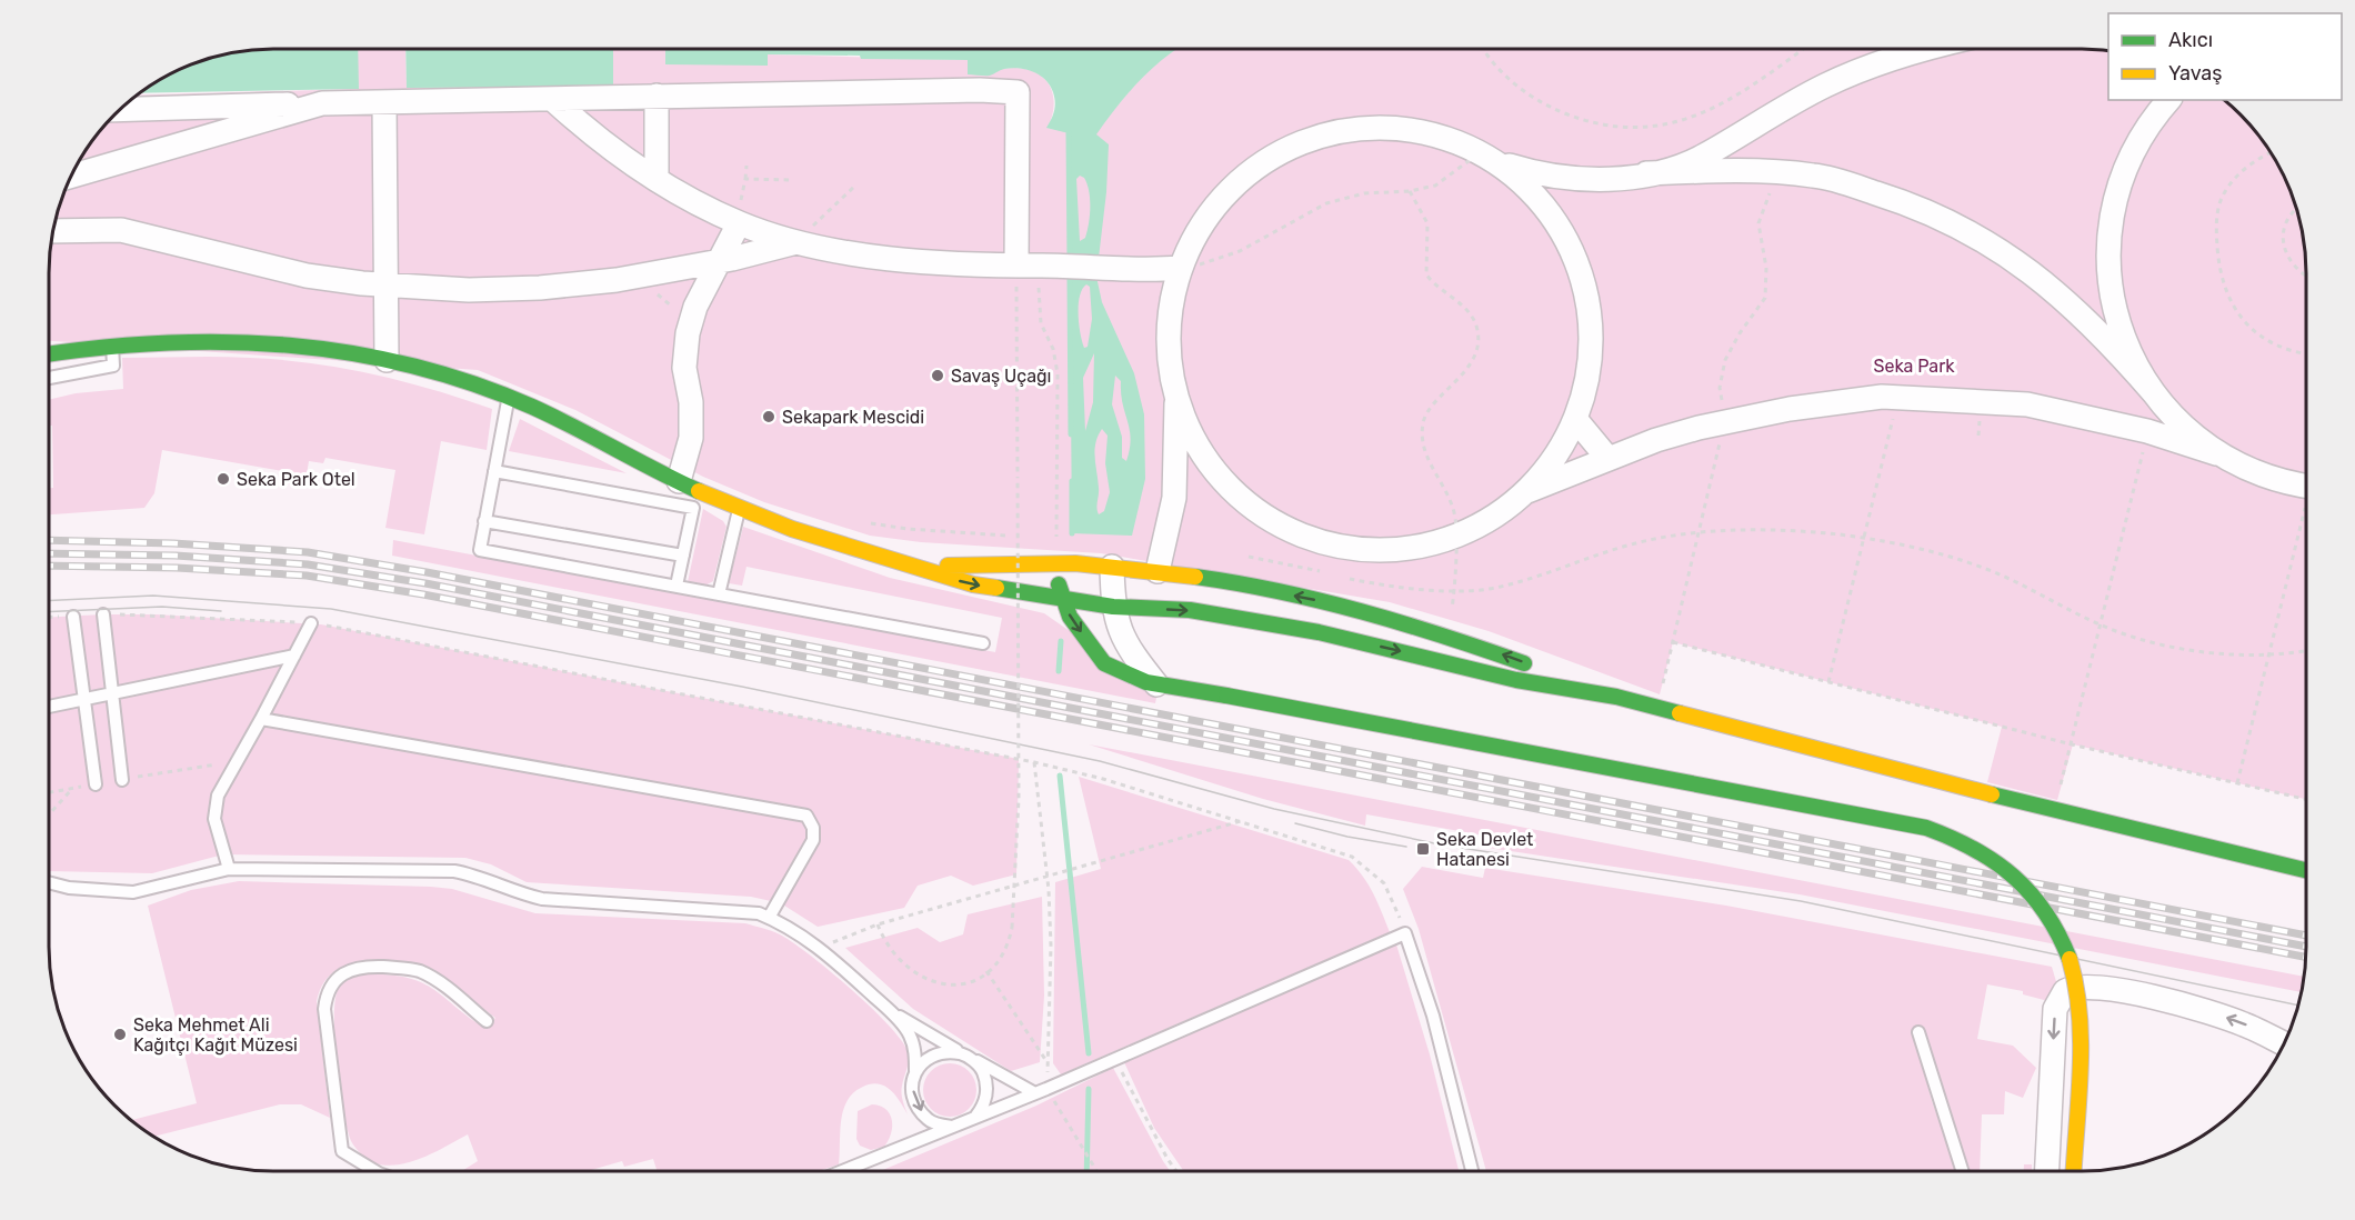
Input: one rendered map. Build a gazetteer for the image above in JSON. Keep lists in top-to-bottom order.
{
  "parks": ["Seka Park"],
  "places": {
    "other": [
      "Savaş Uçağı",
      "Sekapark Mescidi",
      "Seka Park Otel",
      "Seka Mehmet Ali Kağıtçı Kağıt Müzesi"
    ],
    "transit": ["Seka Devlet Hatanesi"]
  },
  "legend": ["Akıcı", "Yavaş"]
}
